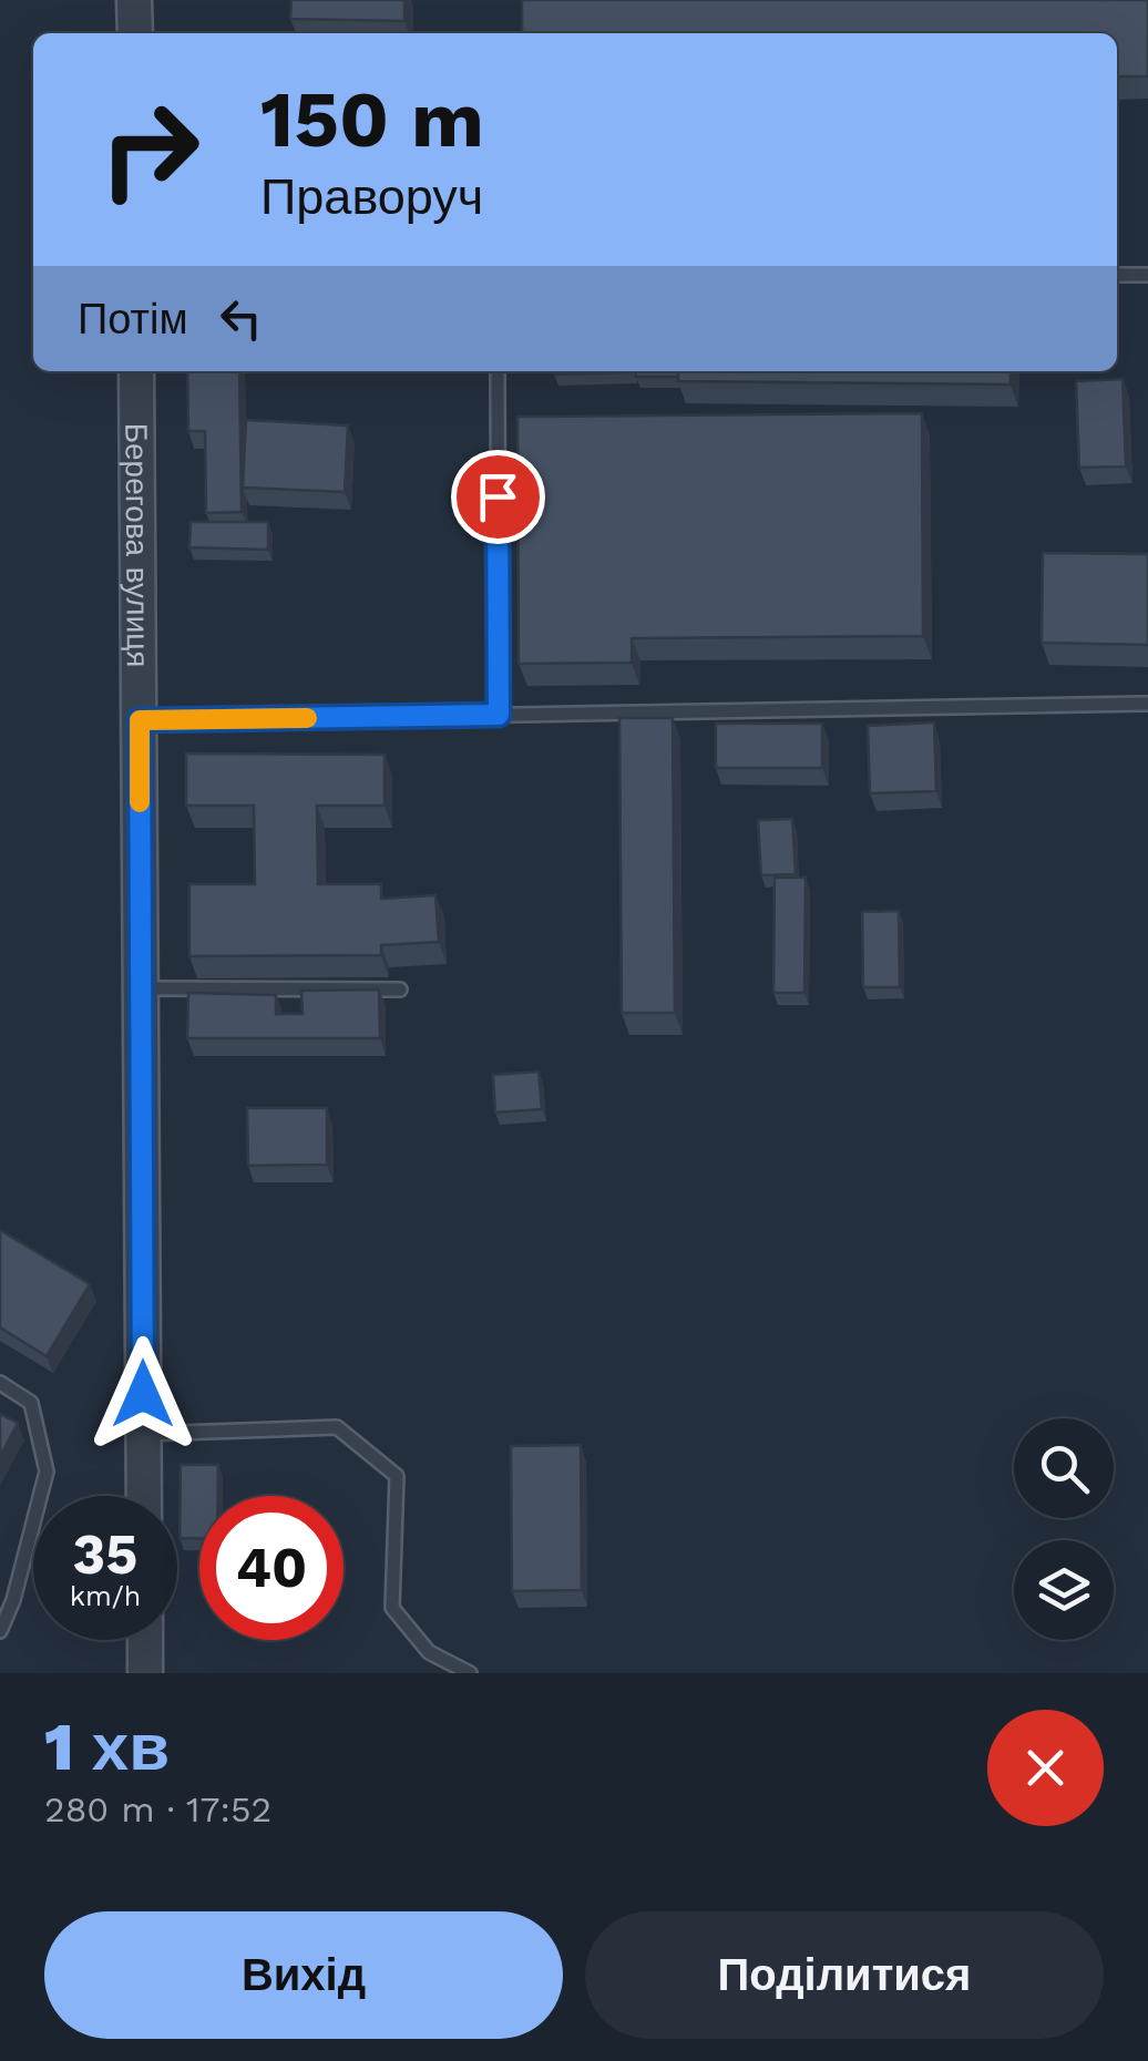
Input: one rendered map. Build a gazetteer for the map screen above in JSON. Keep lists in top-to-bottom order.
{
  "streets": {
    "street": ["Берегова вулиця"]
  },
  "page": {
    "turn": ["150 m", "Праворуч"],
    "then": "Потім",
    "speed": "35 km/h",
    "limit": "40",
    "heading": ["1 хв", "280 m · 17:52"],
    "buttons": ["Вихід", "Поділитися"]
  }
}
